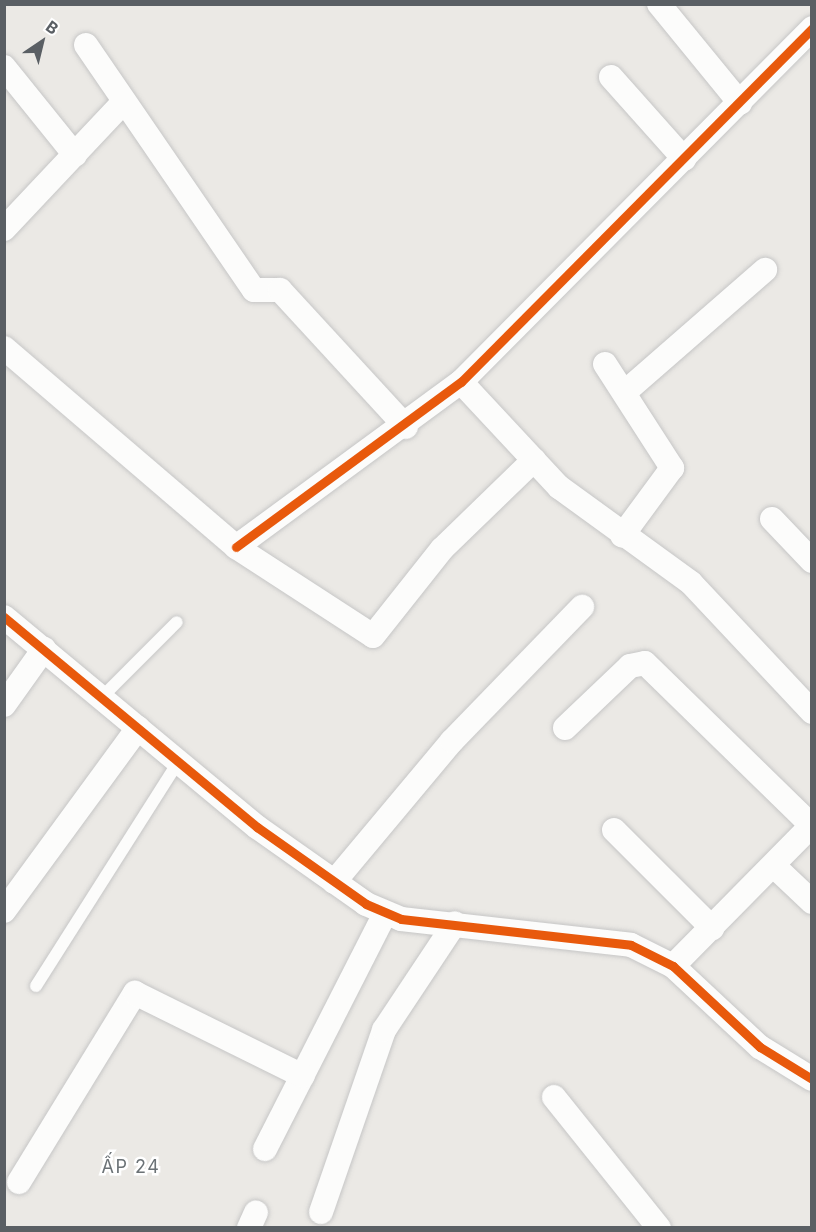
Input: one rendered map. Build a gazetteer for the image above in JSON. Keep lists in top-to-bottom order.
{
  "districts": ["ẤP 24"],
  "north": "top right"
}
